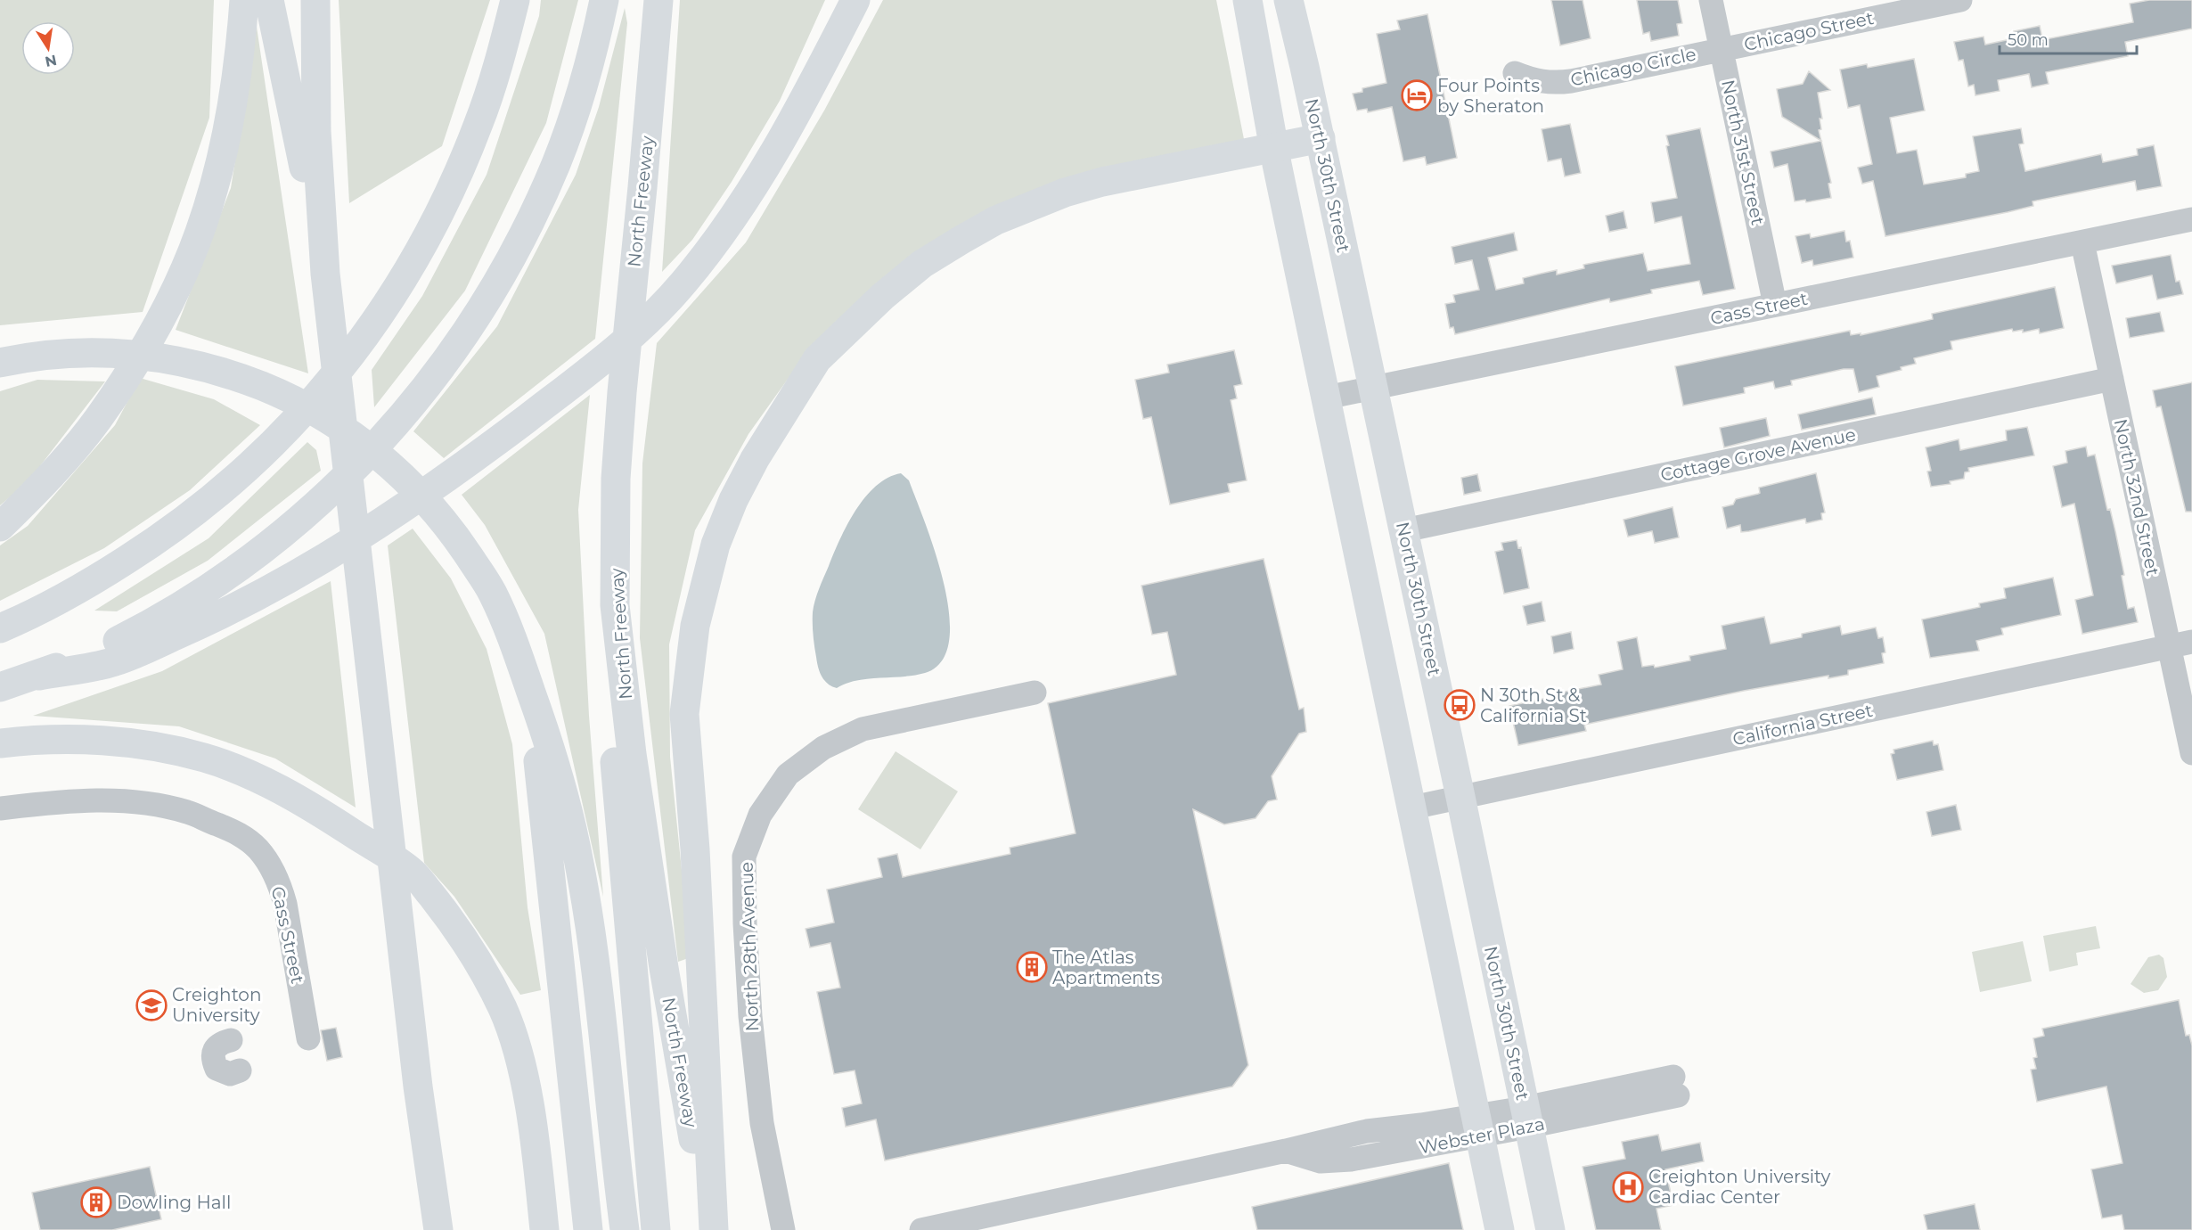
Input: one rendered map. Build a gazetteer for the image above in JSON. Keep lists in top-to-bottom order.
{
  "streets": {
    "main road": ["North 30th Street", "North Freeway"],
    "street": [
      "Chicago Street",
      "Chicago Circle",
      "North 31st Street",
      "Cass Street",
      "Cottage Grove Avenue",
      "North 32nd Street",
      "California Street",
      "North 28th Avenue",
      "Webster Plaza"
    ]
  },
  "crossings": [
    ["Chicago Street", "Chicago Circle"],
    ["Chicago Street", "North 31st Street"],
    ["Chicago Circle", "North 31st Street"],
    ["North 31st Street", "Cass Street"],
    ["North 30th Street", "Cass Street"],
    ["North 30th Street", "Cottage Grove Avenue"],
    ["North 30th Street", "California Street"],
    ["North 30th Street", "Webster Plaza"],
    ["Cass Street", "North 32nd Street"],
    ["Cottage Grove Avenue", "North 32nd Street"],
    ["North 32nd Street", "California Street"]
  ],
  "places": {
    "hotel": ["Four Points by Sheraton"],
    "bus stop": ["N 30th St & California St"],
    "building": ["The Atlas Apartments", "Dowling Hall"],
    "school or university": ["Creighton University"],
    "hospital": ["Creighton University Cardiac Center"]
  },
  "scale_bar": "50 m",
  "north": "bottom"
}
